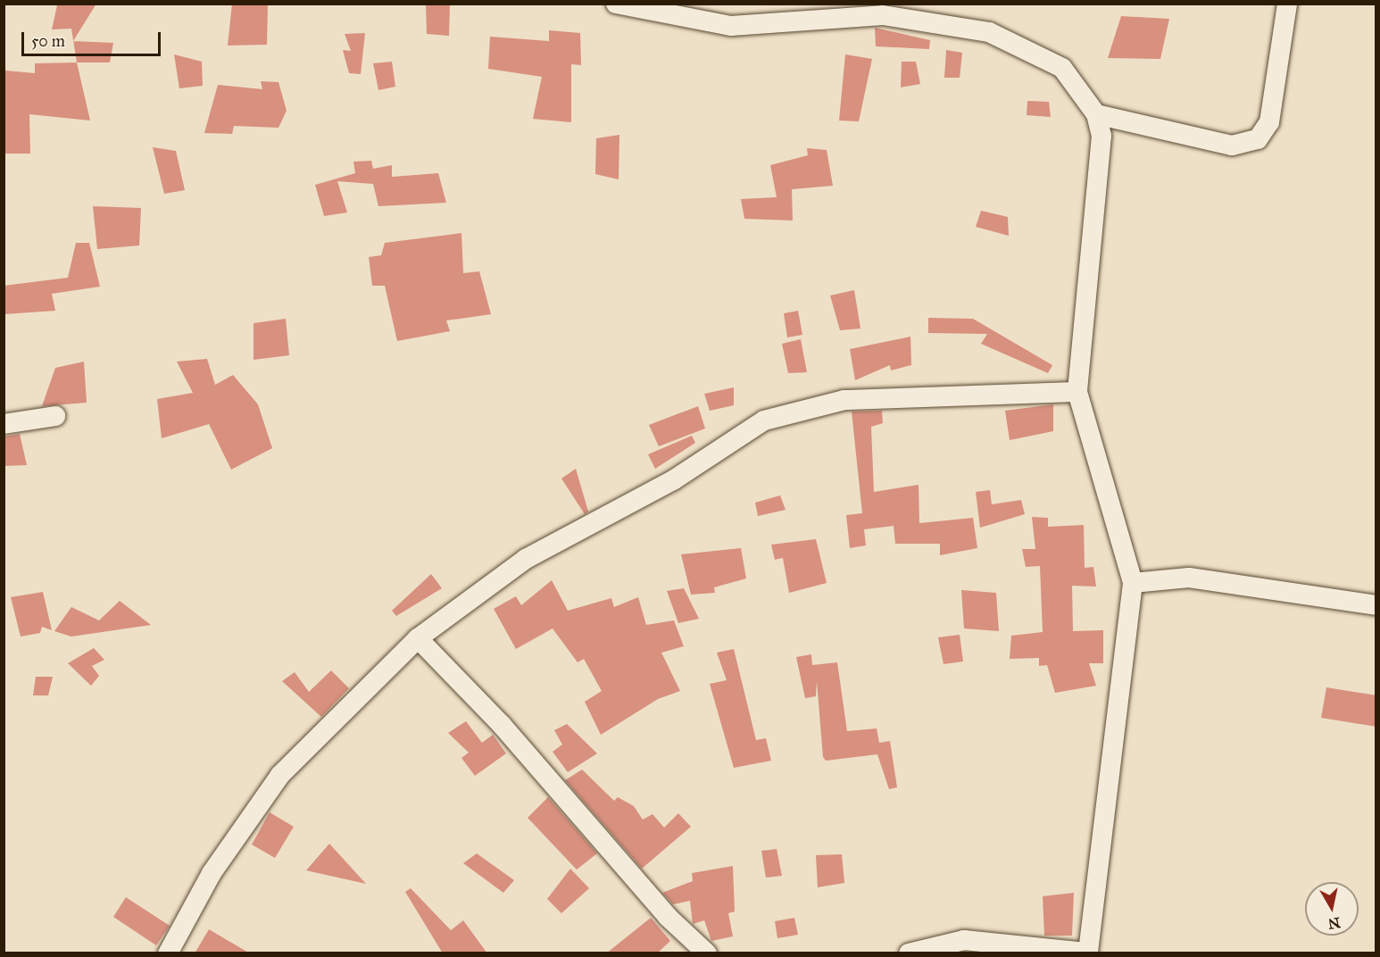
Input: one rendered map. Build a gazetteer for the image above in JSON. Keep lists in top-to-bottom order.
{
  "scale_bar": "50 m",
  "north": "bottom"
}
